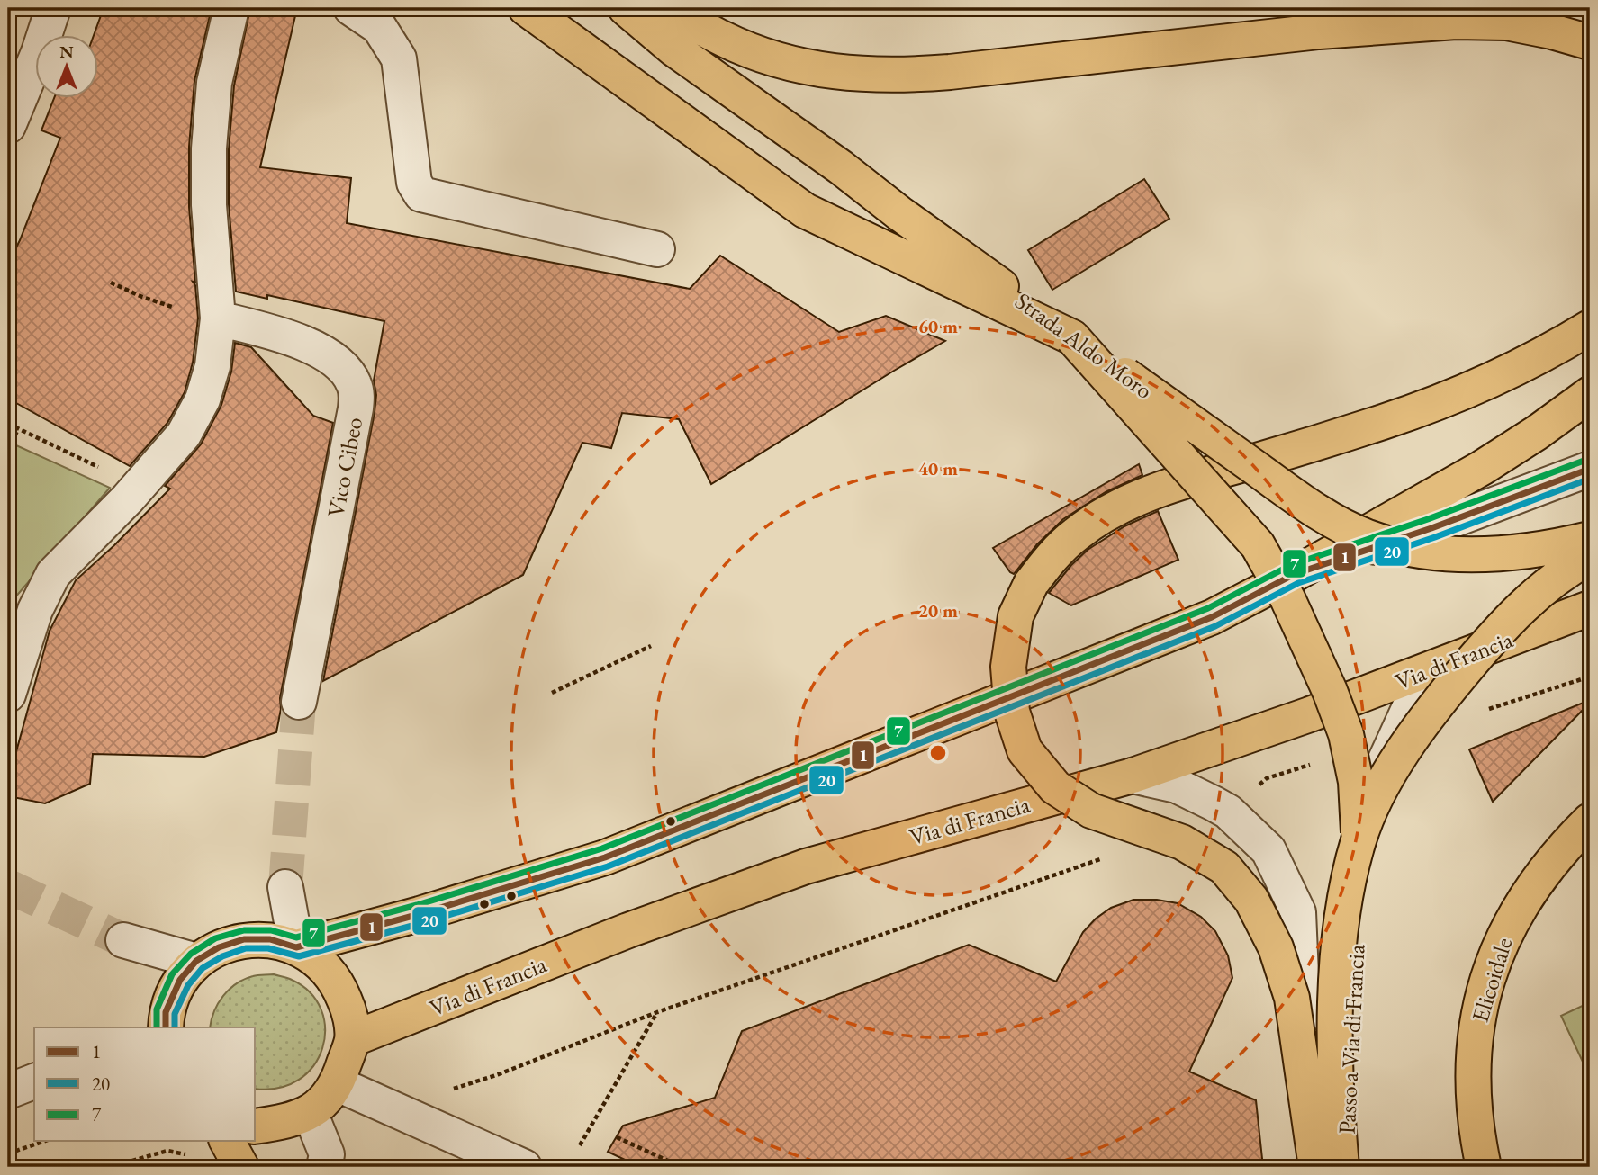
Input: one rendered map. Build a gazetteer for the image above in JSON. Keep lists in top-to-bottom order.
{
  "streets": {
    "main road": ["Strada Aldo Moro", "Via di Francia", "Elicoidale"],
    "street": ["Vico Cibeo", "Passo a Via di Francia"]
  },
  "crossings": [
    ["Via di Francia", "Passo a Via di Francia"]
  ],
  "lines": ["transit line 7", "transit line 1", "transit line 20"],
  "legend": ["1", "20", "7"],
  "north": "top",
  "rings": ["60 m", "40 m", "20 m"]
}
